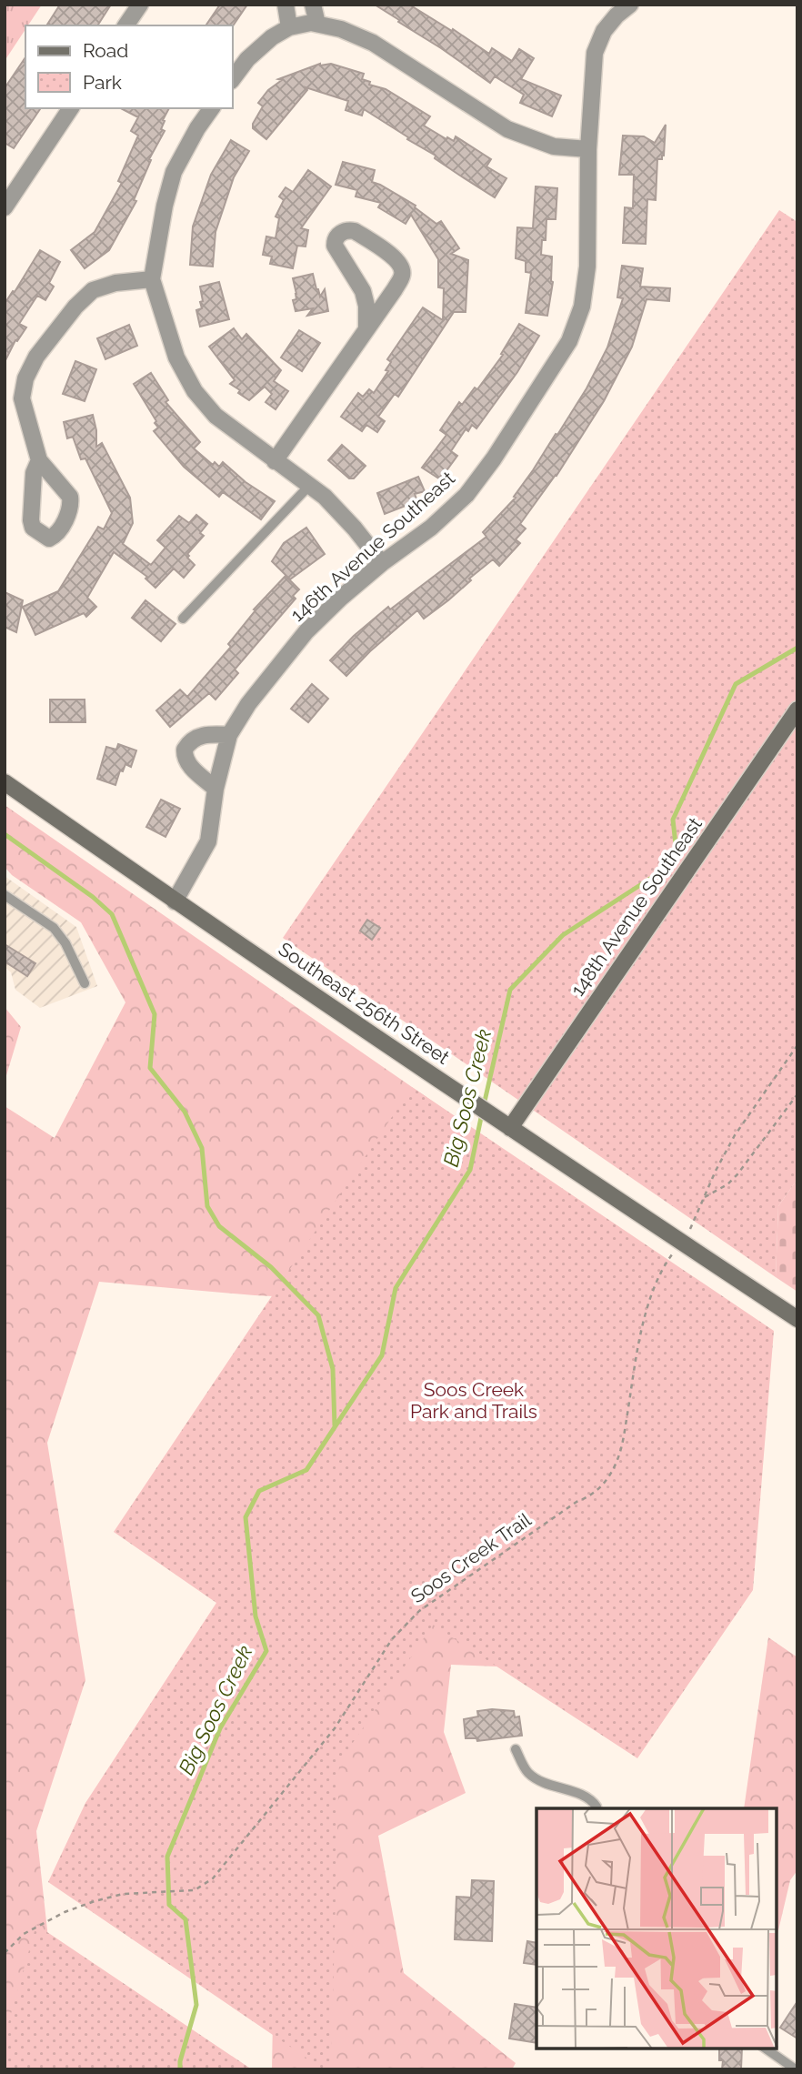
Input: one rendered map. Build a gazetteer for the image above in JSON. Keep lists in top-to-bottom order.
{
  "streets": {
    "main road": ["148th Avenue Southeast", "Southeast 256th Street"],
    "street": ["146th Avenue Southeast"],
    "path": ["Soos Creek Trail"]
  },
  "crossings": [
    ["146th Avenue Southeast", "Southeast 256th Street"],
    ["148th Avenue Southeast", "Southeast 256th Street"],
    ["Southeast 256th Street", "Soos Creek Trail"]
  ],
  "water": ["Big Soos Creek"],
  "parks": ["Soos Creek Park and Trails"],
  "legend": ["Road", "Park"]
}
